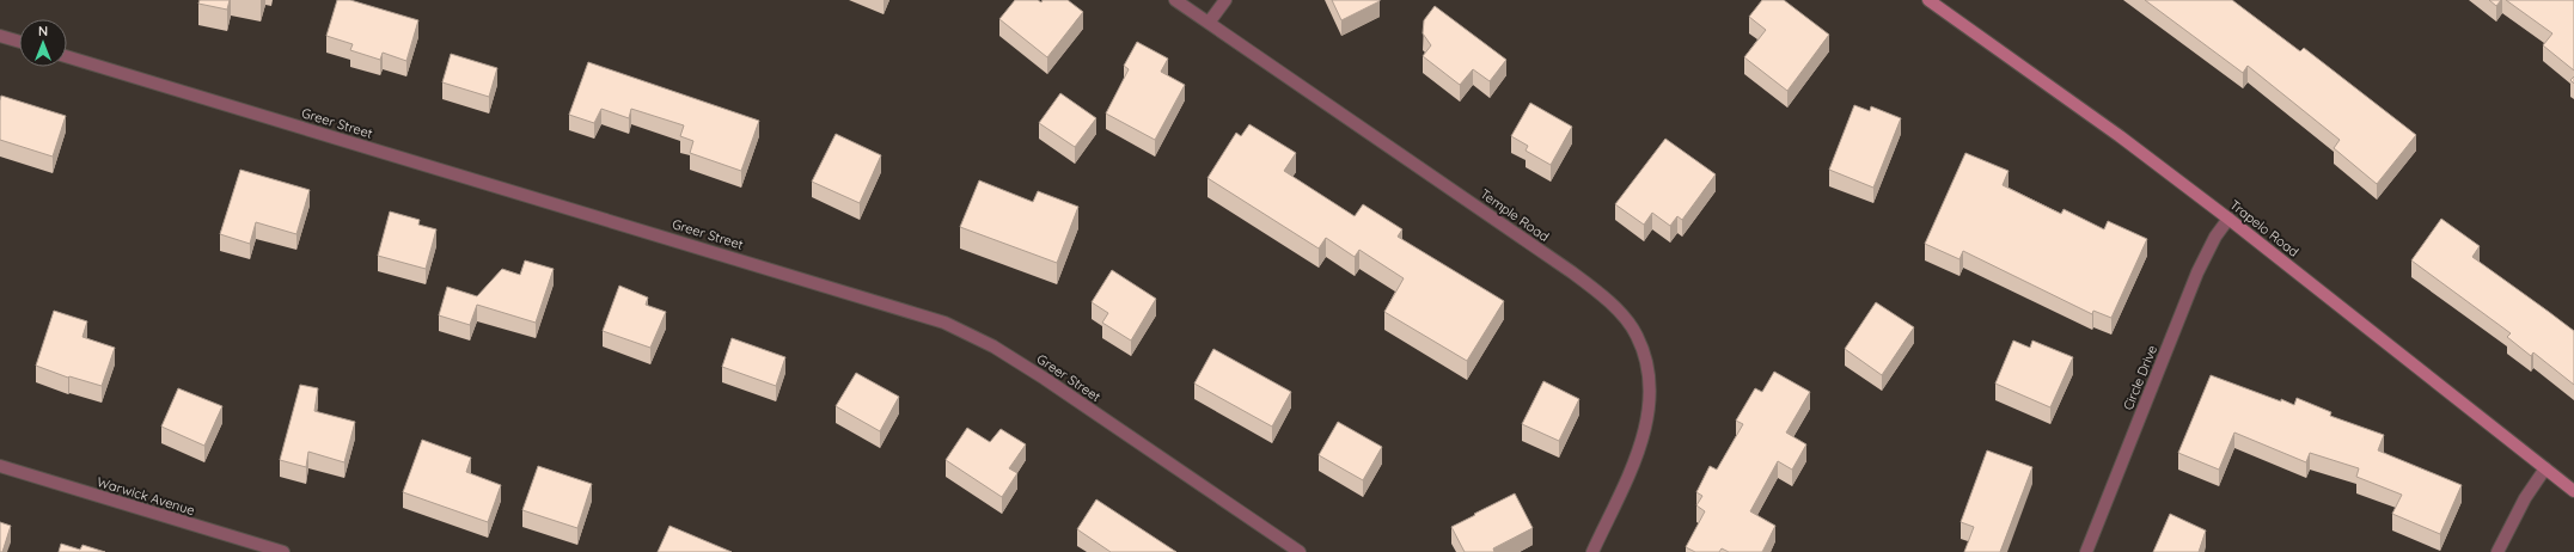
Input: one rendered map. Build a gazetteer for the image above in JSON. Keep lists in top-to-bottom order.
{
  "streets": {
    "main road": ["Trapelo Road"],
    "street": [
      "Greer Street",
      "Temple Road",
      "Circle Drive",
      "Warwick Avenue"
    ]
  },
  "crossings": [
    ["Trapelo Road", "Circle Drive"]
  ],
  "north": "top"
}
